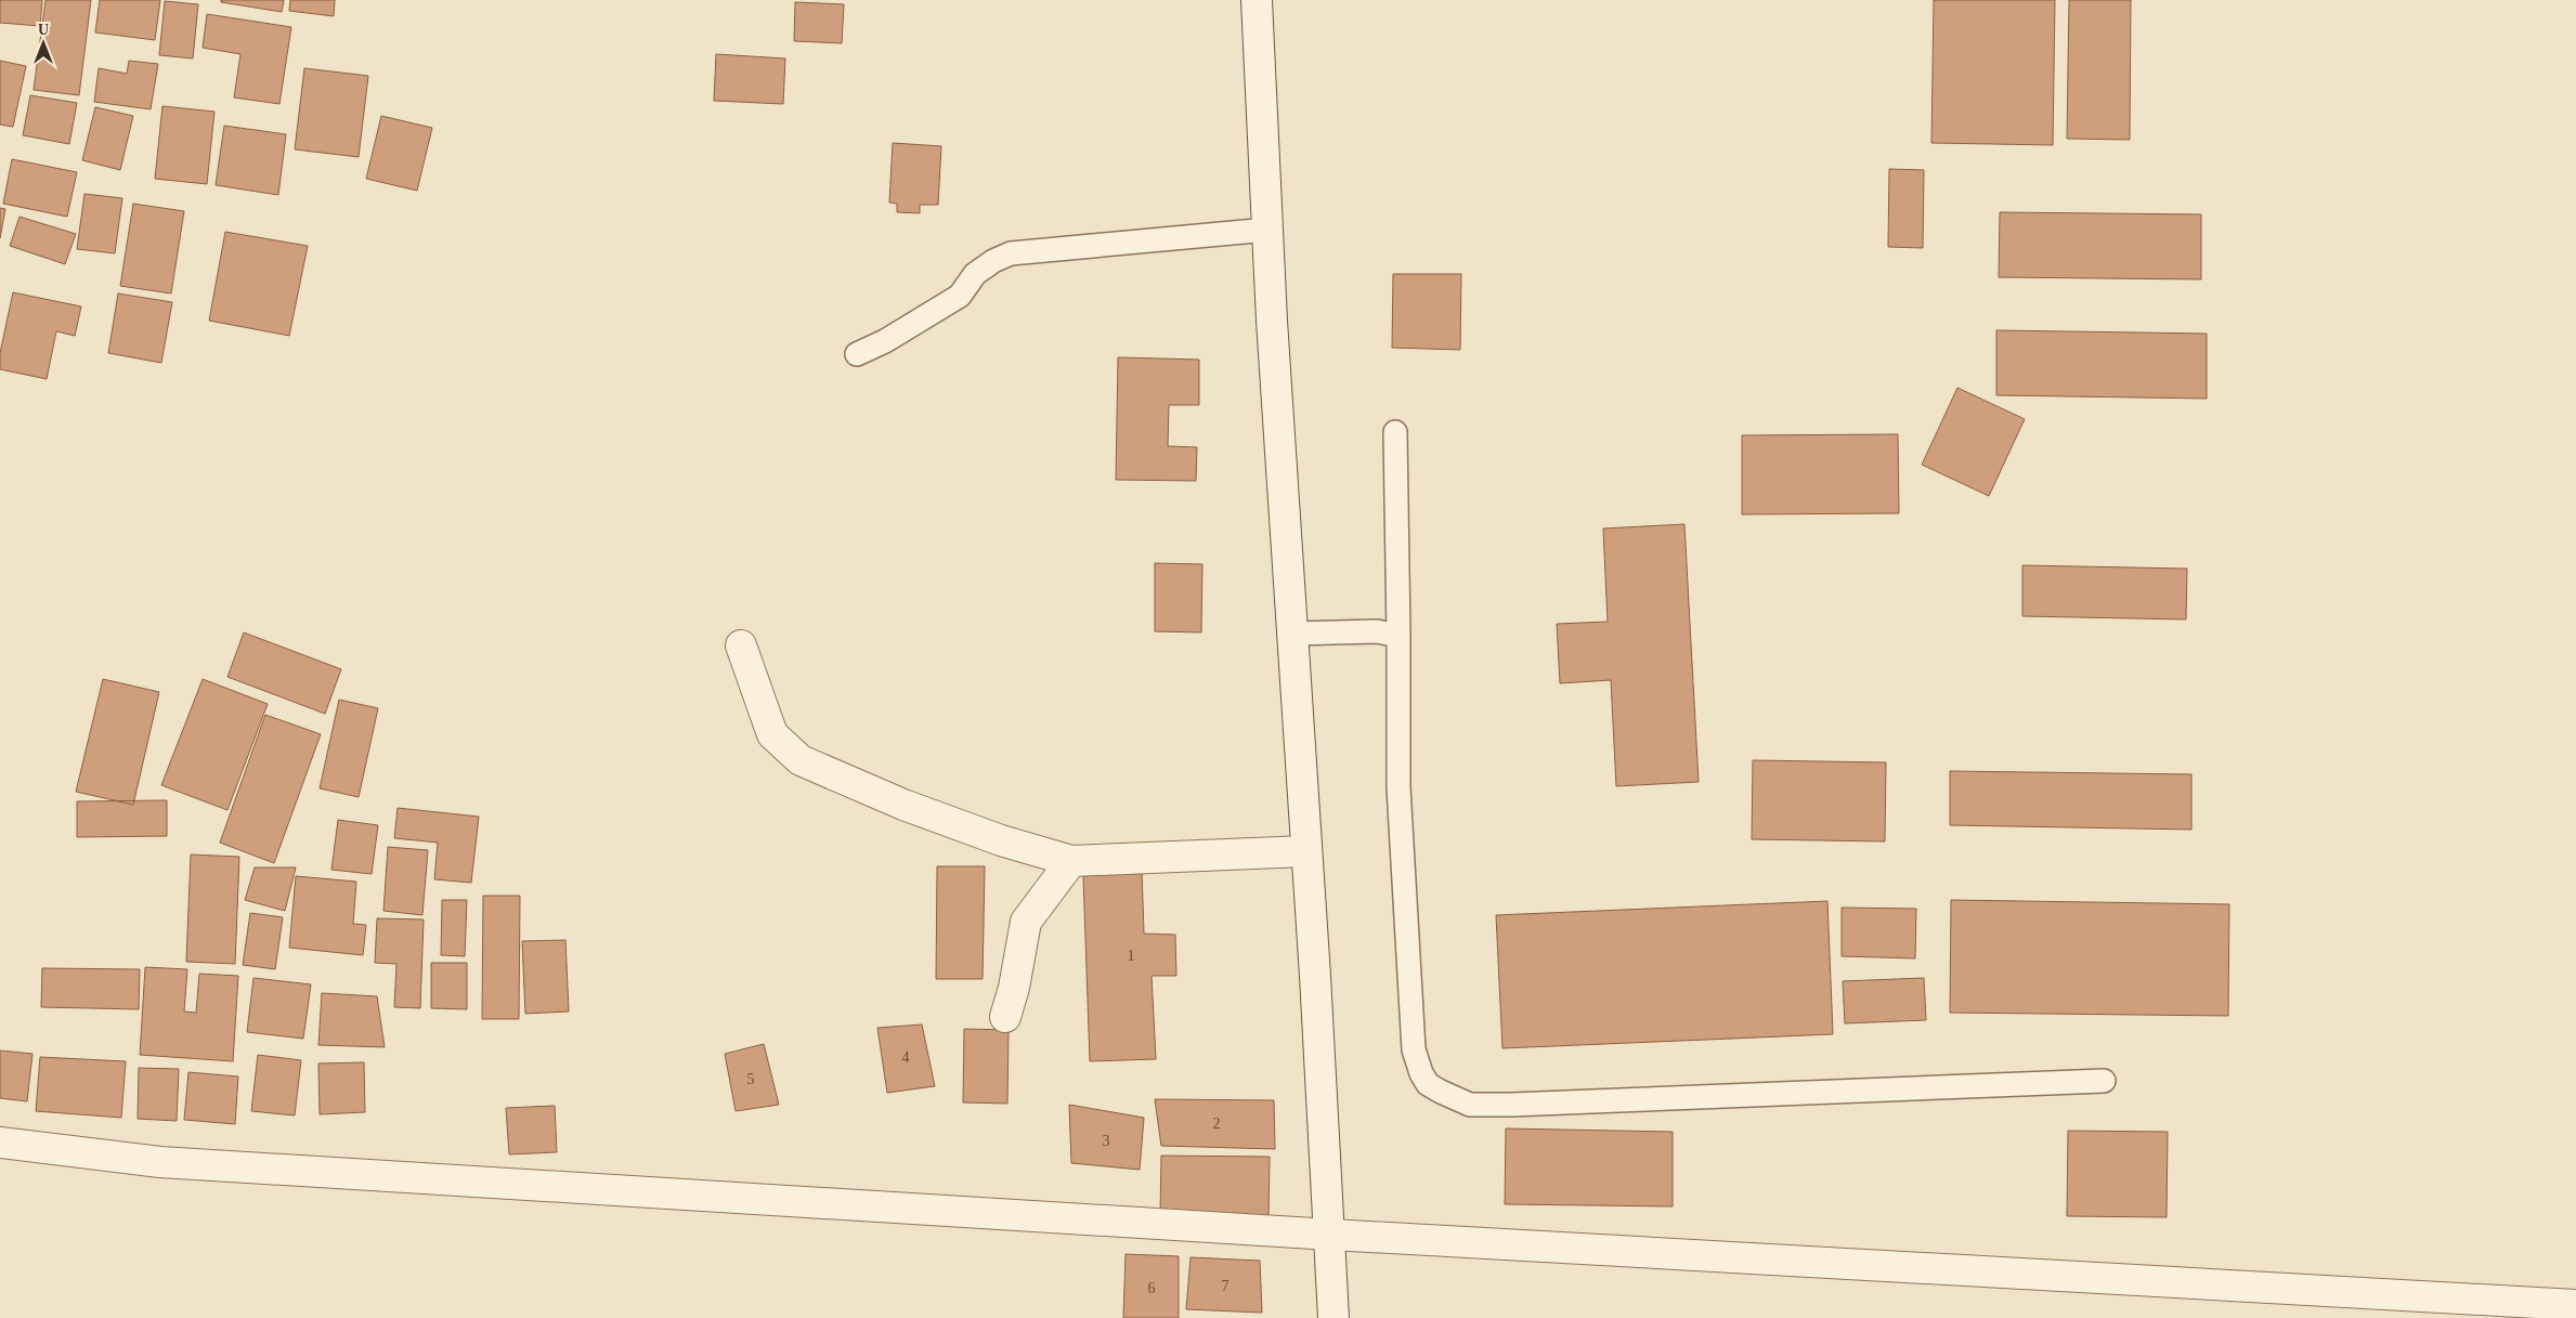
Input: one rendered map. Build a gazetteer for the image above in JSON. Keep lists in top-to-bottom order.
{
  "house_numbers": [
    "1",
    "4",
    "5",
    "2",
    "3",
    "7",
    "6"
  ],
  "north": "top"
}
